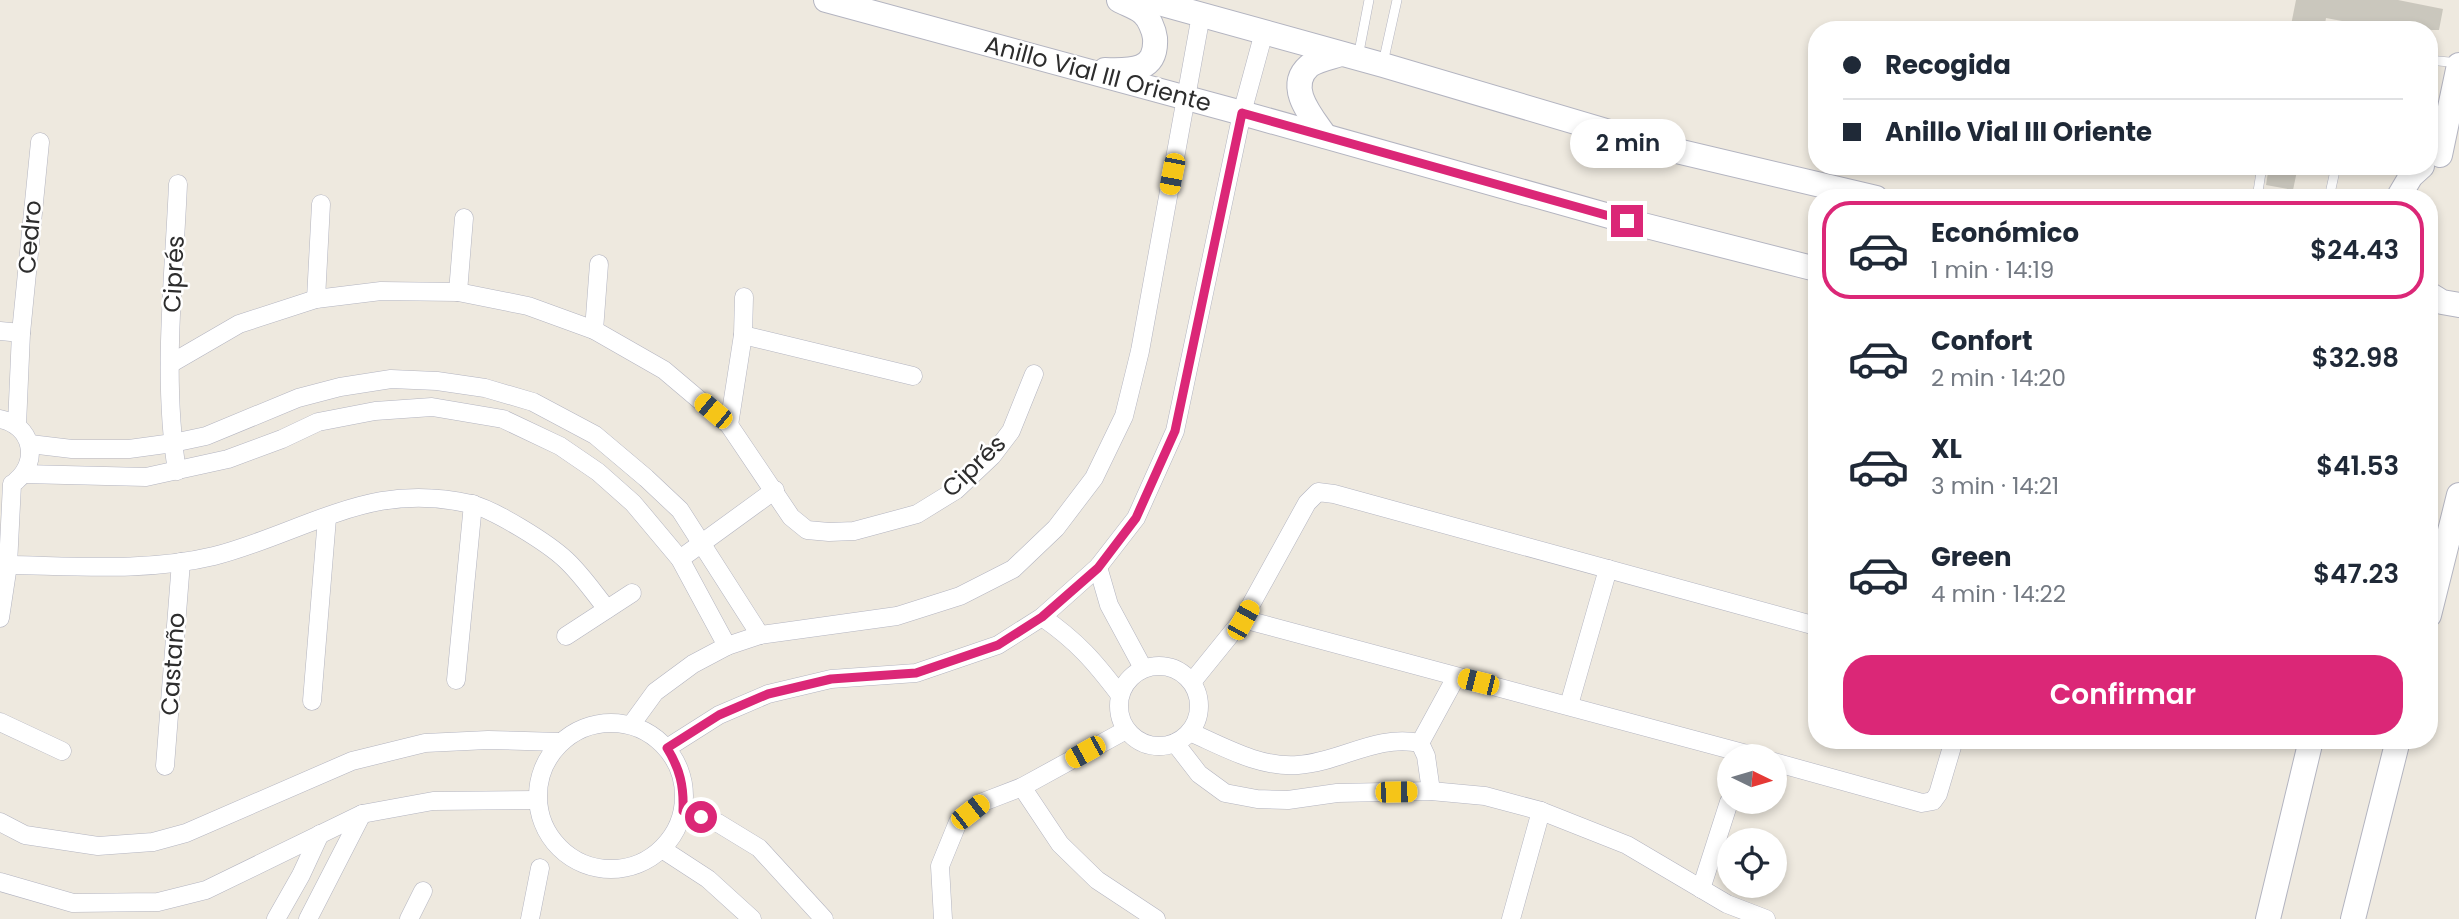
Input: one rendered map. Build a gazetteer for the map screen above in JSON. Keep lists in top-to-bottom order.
{
  "streets": {
    "main road": ["Anillo Vial III Oriente"],
    "street": ["Cedro", "Ciprés", "Castaño"]
  },
  "north": "right",
  "page": {
    "banner": ["Recogida", "Anillo Vial III Oriente"],
    "bubble": "2 min",
    "list": [
      {
        "name": "Económico",
        "note": "1 min · 14:19",
        "value": "$24.43"
      },
      {
        "name": "Confort",
        "note": "2 min · 14:20",
        "value": "$32.98"
      },
      {
        "name": "XL",
        "note": "3 min · 14:21",
        "value": "$41.53"
      },
      {
        "name": "Green",
        "note": "4 min · 14:22",
        "value": "$47.23"
      }
    ],
    "buttons": "Confirmar"
  }
}
